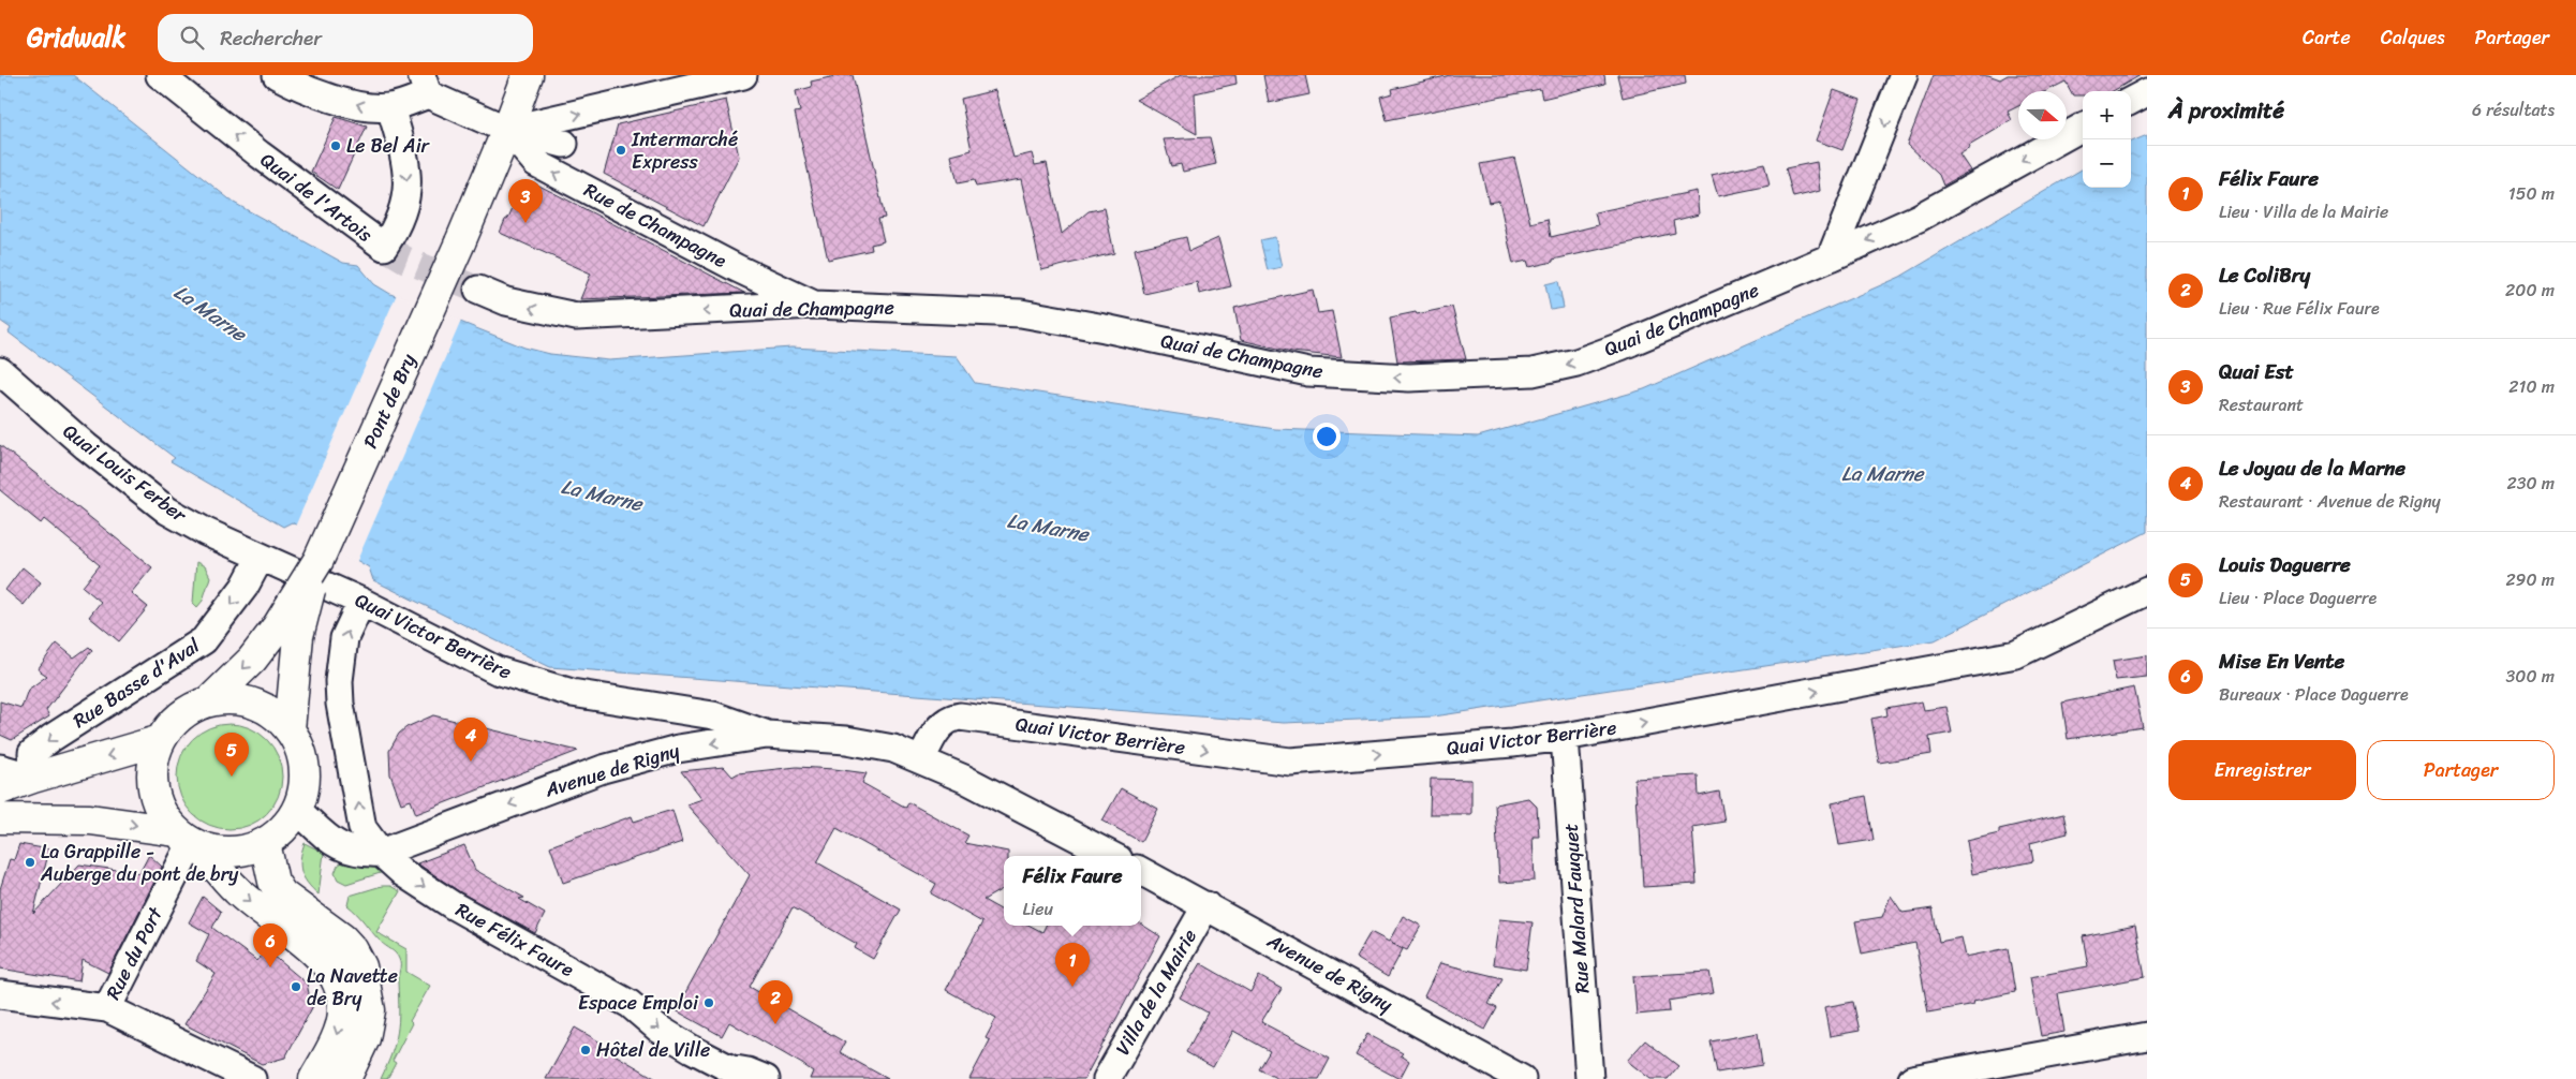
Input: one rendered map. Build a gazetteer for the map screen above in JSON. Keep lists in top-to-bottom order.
{
  "streets": {
    "main road": ["Pont de Bry"],
    "street": [
      "Quai de l'Artois",
      "Rue de Champagne",
      "Quai de Champagne",
      "Quai Louis Ferber",
      "Quai Victor Berrière",
      "Rue Basse d'Aval",
      "Avenue de Rigny",
      "Rue Malard Fauquet",
      "Rue Félix Faure",
      "Rue du Port",
      "Villa de la Mairie"
    ]
  },
  "crossings": [
    ["Rue de Champagne", "Quai de Champagne"],
    ["Rue de Champagne", "Pont de Bry"],
    ["Pont de Bry", "Avenue de Rigny"],
    ["Pont de Bry", "Rue du Port"],
    ["Quai Louis Ferber", "Quai Victor Berrière"],
    ["Quai Louis Ferber", "Rue Basse d'Aval"],
    ["Quai Victor Berrière", "Rue Basse d'Aval"],
    ["Quai Victor Berrière", "Avenue de Rigny"],
    ["Quai Victor Berrière", "Rue Malard Fauquet"],
    ["Quai Victor Berrière", "Rue Félix Faure"],
    ["Avenue de Rigny", "Rue Félix Faure"],
    ["Avenue de Rigny", "Rue du Port"],
    ["Avenue de Rigny", "Villa de la Mairie"]
  ],
  "one_way": [
    "Rue de Champagne",
    "Quai de Champagne",
    "Quai Victor Berrière",
    "Rue Basse d'Aval"
  ],
  "water": ["La Marne"],
  "places": [
    "Le Bel Air",
    "Intermarché Express",
    "La Grappille - Auberge du pont de bry",
    "La Navette de Bry",
    "Espace Emploi",
    "Hôtel de Ville"
  ],
  "north": "right",
  "page": {
    "header": "Gridwalk",
    "search": "Rechercher",
    "nav": ["Carte", "Calques", "Partager"],
    "heading": ["À proximité", "6 résultats"],
    "map_buttons": ["+", "−"],
    "list": [
      {
        "mark": "1",
        "name": "Félix Faure",
        "note": "Lieu · Villa de la Mairie",
        "value": "150 m"
      },
      {
        "mark": "2",
        "name": "Le ColiBry",
        "note": "Lieu · Rue Félix Faure",
        "value": "200 m"
      },
      {
        "mark": "3",
        "name": "Quai Est",
        "note": "Restaurant",
        "value": "210 m"
      },
      {
        "mark": "4",
        "name": "Le Joyau de la Marne",
        "note": "Restaurant · Avenue de Rigny",
        "value": "230 m"
      },
      {
        "mark": "5",
        "name": "Louis Daguerre",
        "note": "Lieu · Place Daguerre",
        "value": "290 m"
      },
      {
        "mark": "6",
        "name": "Mise En Vente",
        "note": "Bureaux · Place Daguerre",
        "value": "300 m"
      }
    ],
    "pins": [
      "3",
      "4",
      "5",
      "6",
      "1",
      "2"
    ],
    "buttons": ["Enregistrer", "Partager"],
    "popup": ["Félix Faure", "Lieu"]
  }
}
